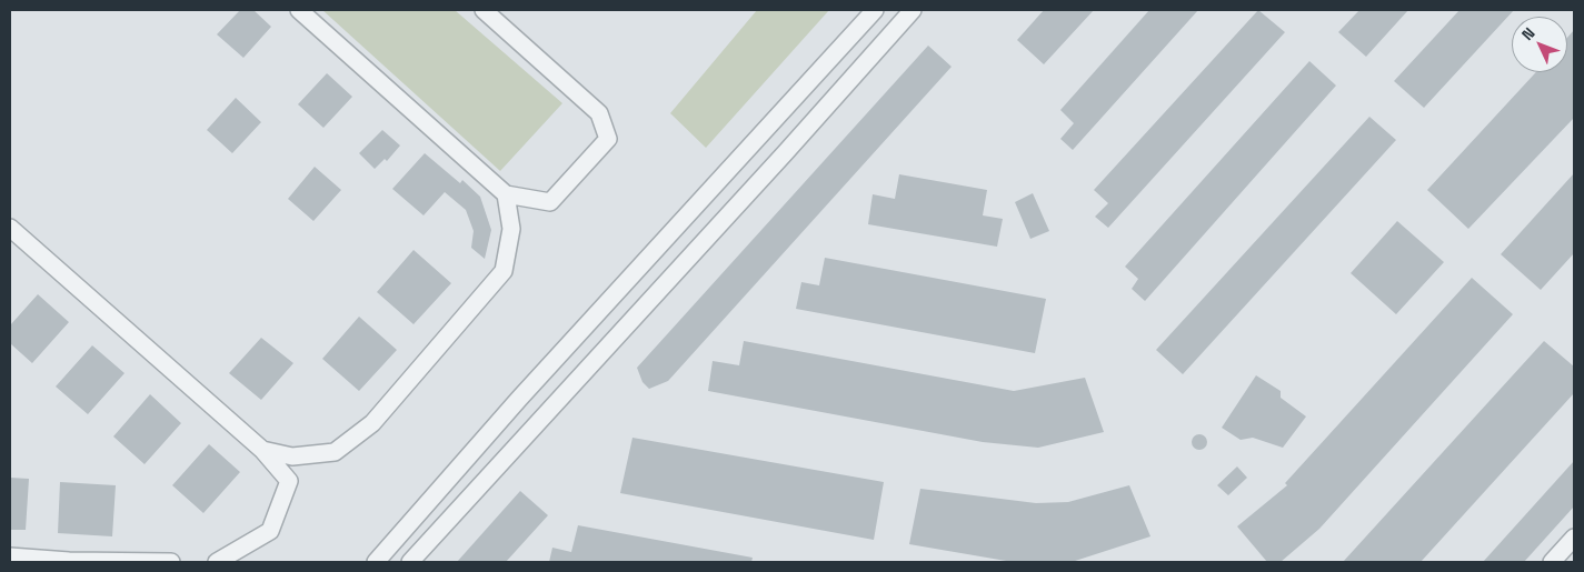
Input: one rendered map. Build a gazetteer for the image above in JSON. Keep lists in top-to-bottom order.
{
  "north": "top left"
}
